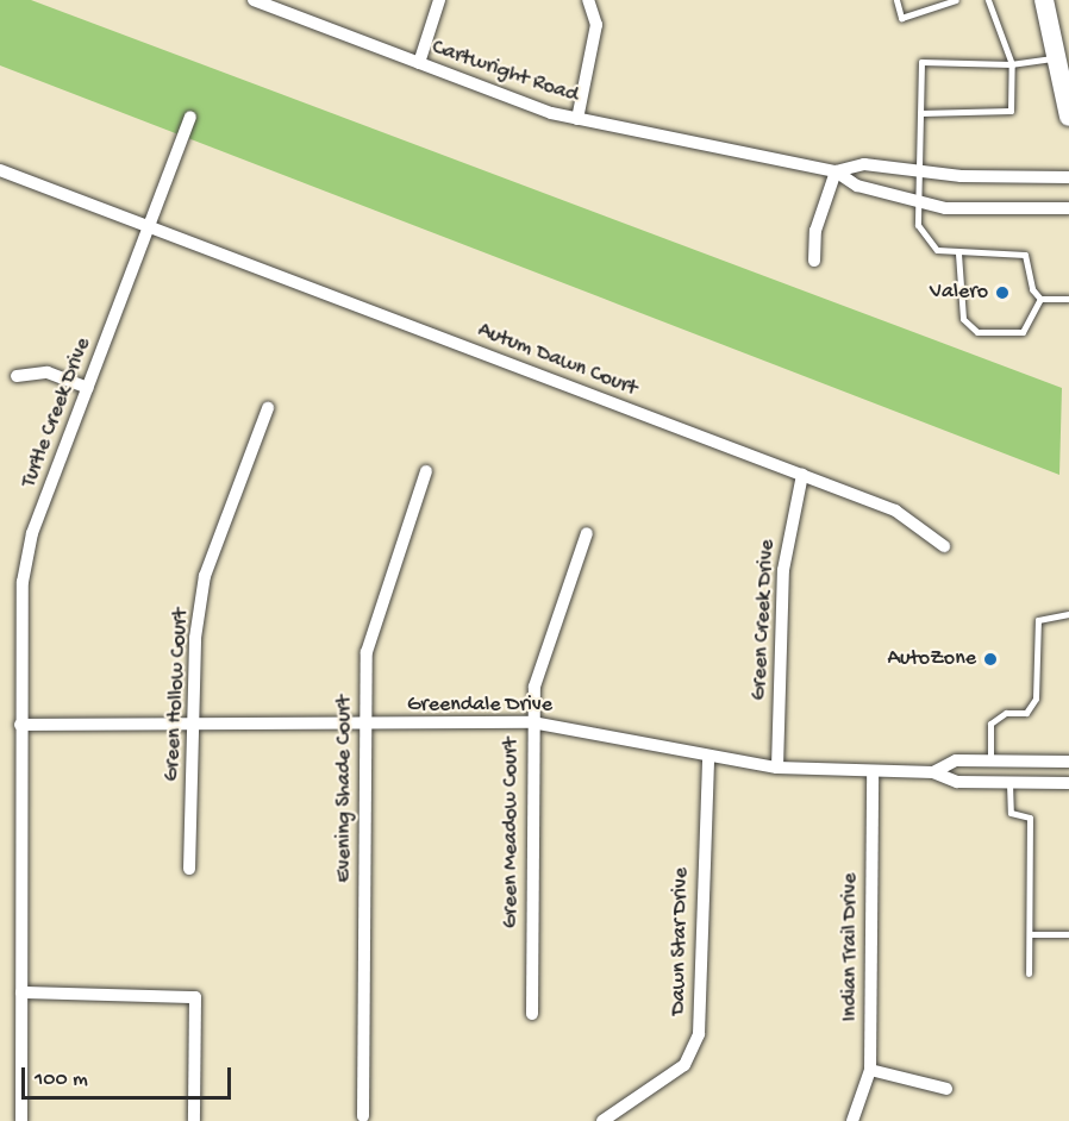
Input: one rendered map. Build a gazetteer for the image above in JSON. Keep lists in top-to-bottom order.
{
  "streets": {
    "street": [
      "Cartwright Road",
      "Autum Dawn Court",
      "Turtle Creek Drive",
      "Green Creek Drive",
      "Green Hollow Court",
      "Greendale Drive",
      "Evening Shade Court",
      "Green Meadow Court",
      "Dawn Star Drive",
      "Indian Trail Drive"
    ]
  },
  "crossings": [
    ["Autum Dawn Court", "Turtle Creek Drive"],
    ["Autum Dawn Court", "Green Creek Drive"],
    ["Turtle Creek Drive", "Greendale Drive"],
    ["Green Creek Drive", "Greendale Drive"],
    ["Green Hollow Court", "Greendale Drive"],
    ["Greendale Drive", "Evening Shade Court"],
    ["Greendale Drive", "Green Meadow Court"],
    ["Greendale Drive", "Dawn Star Drive"],
    ["Greendale Drive", "Indian Trail Drive"]
  ],
  "places": ["Valero", "AutoZone"],
  "scale_bar": "100 m"
}
